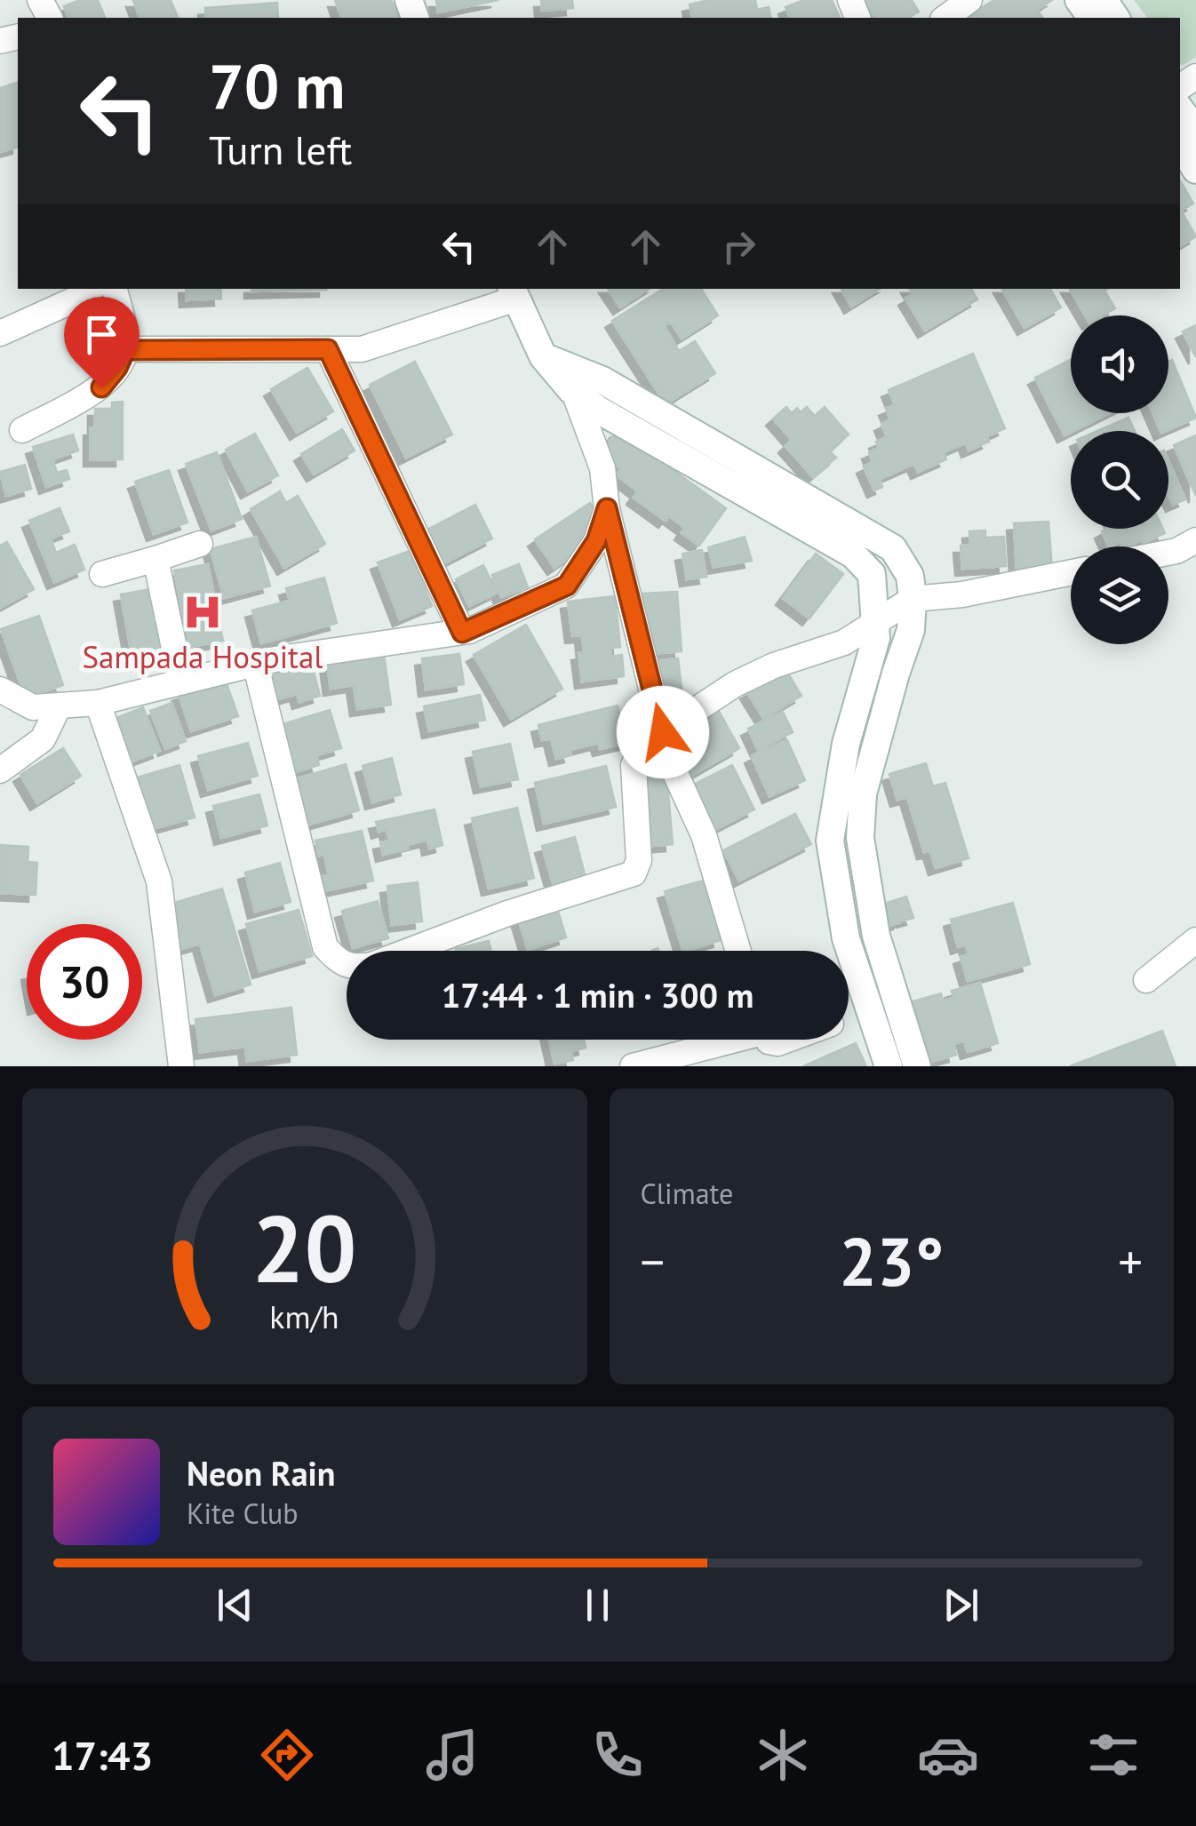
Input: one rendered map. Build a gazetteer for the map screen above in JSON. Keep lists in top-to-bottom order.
{
  "places": {
    "hospital": ["Sampada Hospital"]
  },
  "page": {
    "turn": ["70 m", "Turn left"],
    "limit": "30",
    "trip": "17:44 · 1 min · 300 m",
    "tile": "Climate",
    "heat": ["−", "23°", "+"],
    "song": ["Neon Rain", "Kite Club"],
    "tabs": "17:43",
    "gauge": ["20", "km/h"]
  }
}
